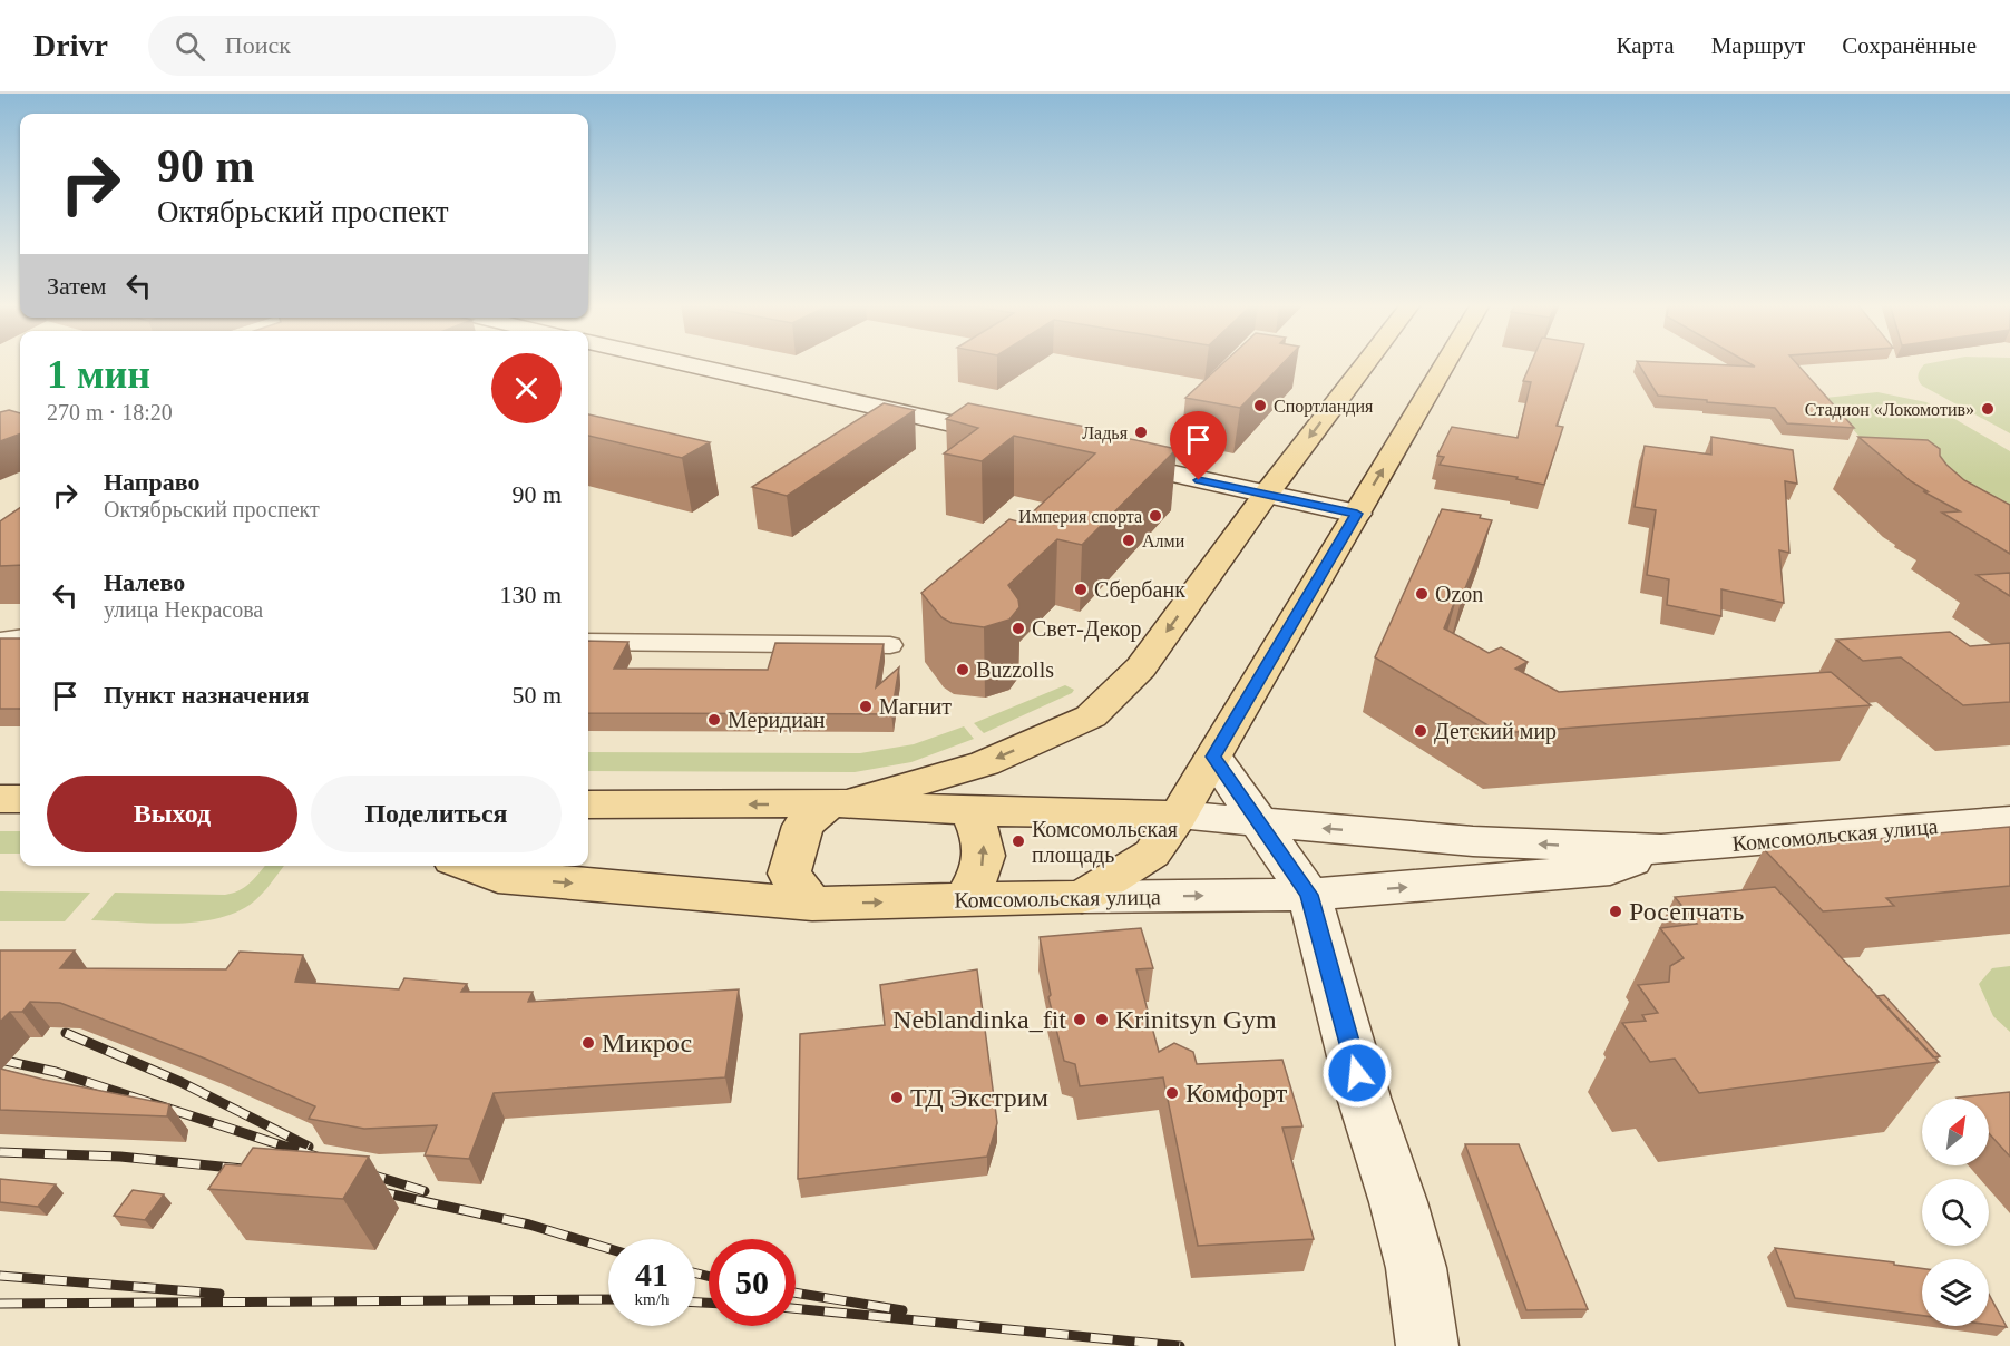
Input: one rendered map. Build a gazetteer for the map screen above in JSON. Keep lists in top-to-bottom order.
{
  "streets": {
    "main road": ["Комсомольская улица"]
  },
  "places": [
    "Спортландия",
    "Cтадион «Локомотив»",
    "Ладья",
    "Империя спорта",
    "Алми",
    "Сбербанк",
    "Ozon",
    "Свет-Декор",
    "Buzzolls",
    "Магнит",
    "Меридиан",
    "Детский мир",
    "Комсомольская площадь",
    "Росепчать",
    "Neblandinka_fit",
    "Krinitsyn Gym",
    "Микрос",
    "Комфорт",
    "ТД Экстрим"
  ],
  "north": "top right",
  "page": {
    "header": "Drivr",
    "search": "Поиск",
    "nav": ["Карта", "Маршрут", "Сохранённые"],
    "turn": ["90 m", "Октябрьский проспект"],
    "then": "Затем",
    "heading": ["1 мин", "270 m · 18:20"],
    "list": [
      {
        "name": "Направо",
        "note": "Октябрьский проспект",
        "value": "90 m"
      },
      {
        "name": "Налево",
        "note": "улица Некрасова",
        "value": "130 m"
      },
      {
        "name": "Пункт назначения",
        "value": "50 m"
      }
    ],
    "buttons": ["Выход", "Поделиться"],
    "speed": "41 km/h",
    "limit": "50"
  }
}
